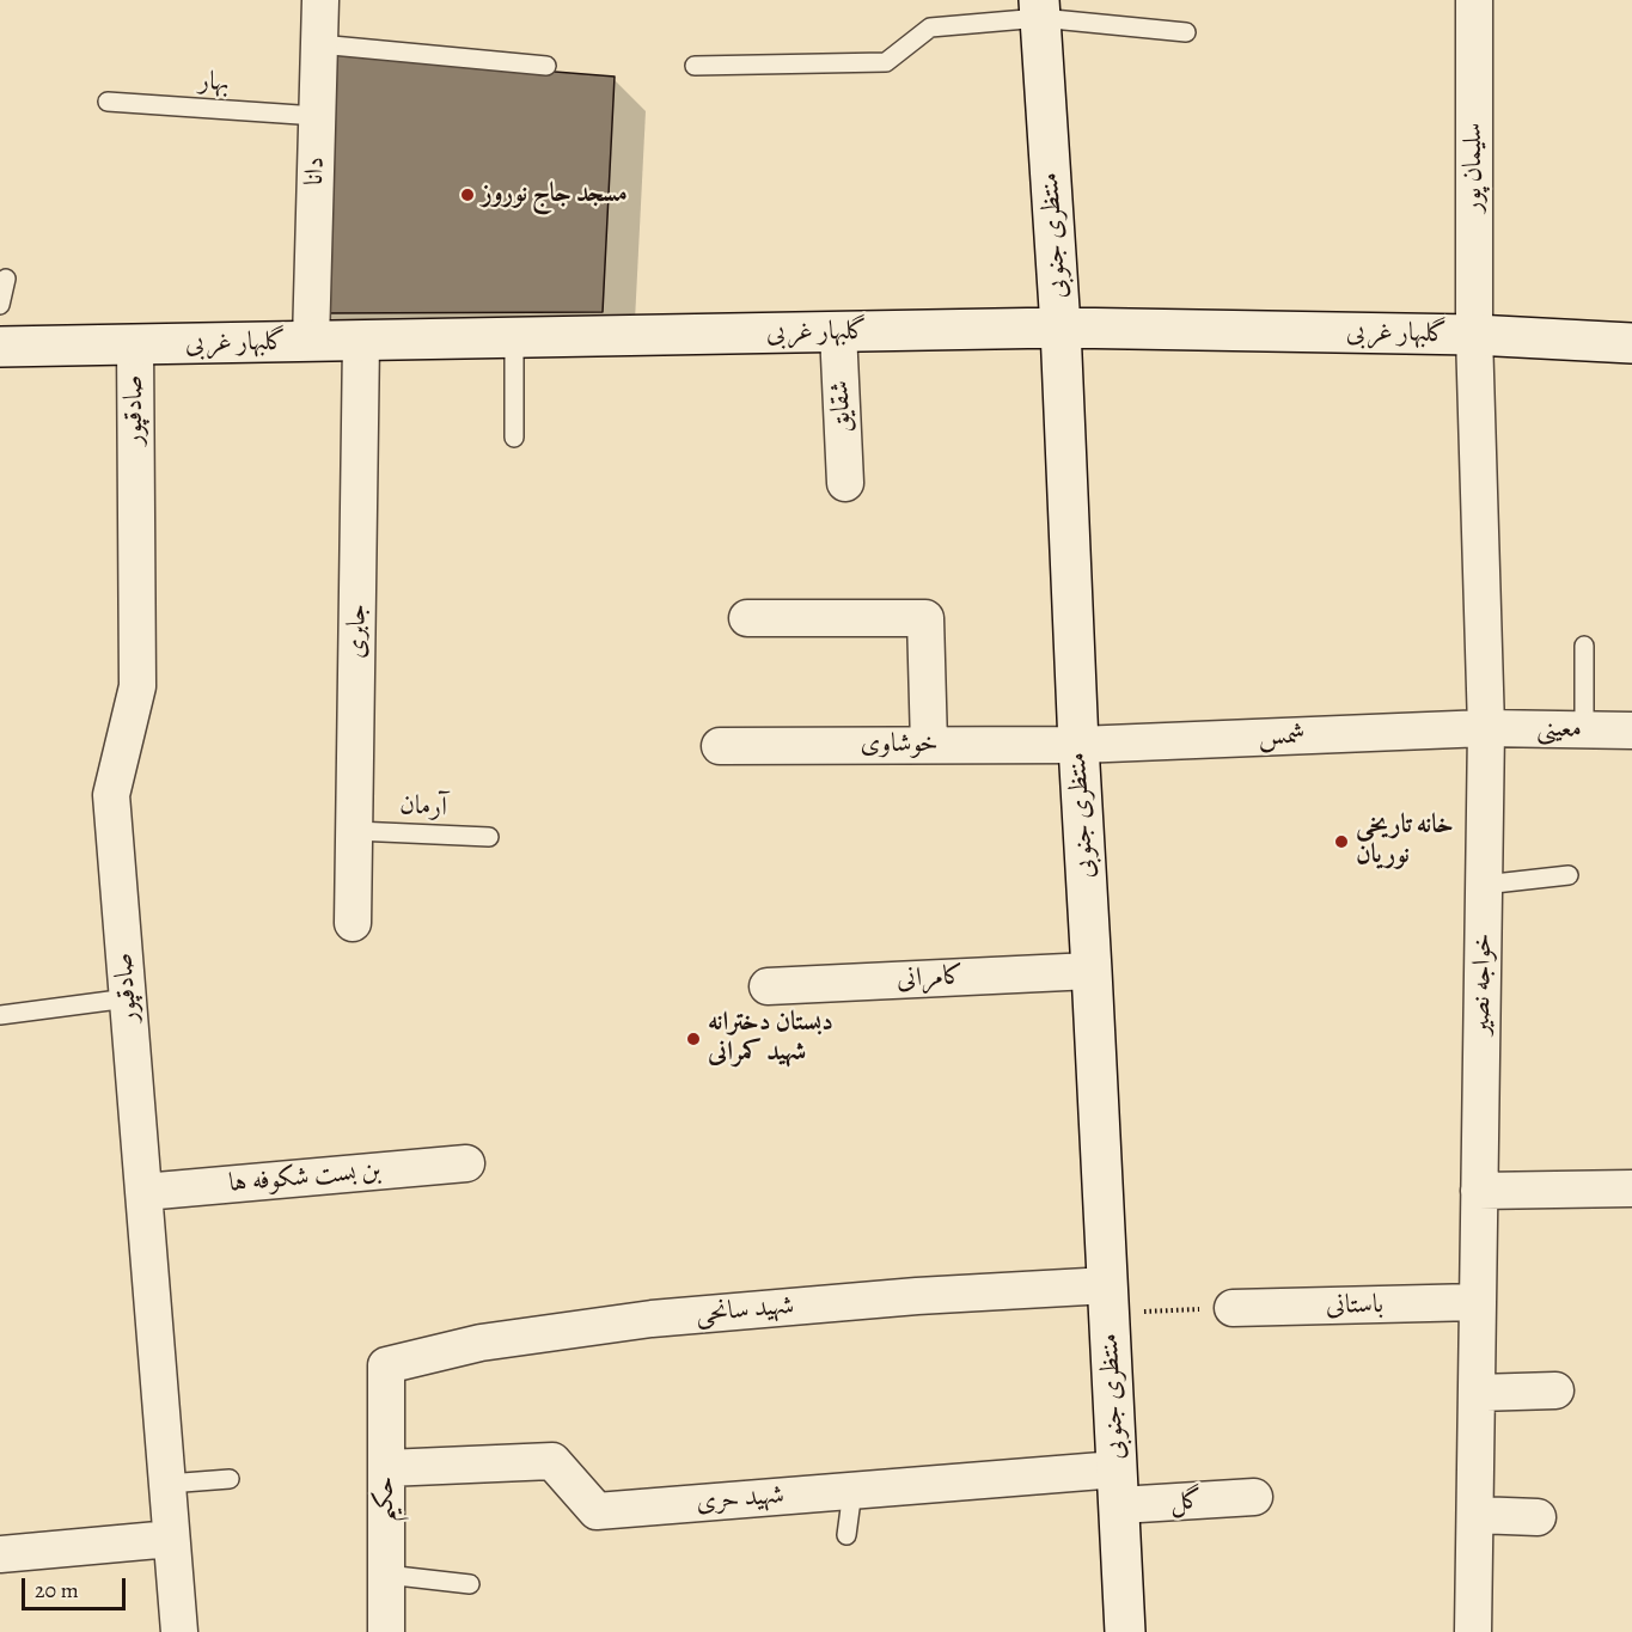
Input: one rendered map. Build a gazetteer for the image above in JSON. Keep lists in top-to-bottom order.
{
  "streets": {
    "street": [
      "سلیمان پور",
      "دانا",
      "منتظری جنوبی",
      "گلبهار غربی",
      "شقایق",
      "صادقپور",
      "جابری",
      "معینی",
      "شمس",
      "خوشاوی",
      "کامرانی",
      "خواجه نصیر",
      "بن بست شکوفه ها",
      "باستانی",
      "شهید سانحی",
      "حکیم",
      "شهید حری",
      "گل"
    ],
    "lane": ["بهار", "آرمان"]
  },
  "crossings": [
    ["بهار", "دانا"],
    ["سلیمان پور", "گلبهار غربی"],
    ["سلیمان پور", "خواجه نصیر"],
    ["دانا", "گلبهار غربی"],
    ["منتظری جنوبی", "گلبهار غربی"],
    ["منتظری جنوبی", "شمس"],
    ["منتظری جنوبی", "خوشاوی"],
    ["منتظری جنوبی", "کامرانی"],
    ["منتظری جنوبی", "شهید سانحی"],
    ["منتظری جنوبی", "شهید حری"],
    ["منتظری جنوبی", "گل"],
    ["گلبهار غربی", "شقایق"],
    ["گلبهار غربی", "صادقپور"],
    ["گلبهار غربی", "جابری"],
    ["گلبهار غربی", "خواجه نصیر"],
    ["صادقپور", "بن بست شکوفه ها"],
    ["جابری", "آرمان"],
    ["معینی", "شمس"],
    ["معینی", "خواجه نصیر"],
    ["شمس", "خوشاوی"],
    ["شمس", "خواجه نصیر"],
    ["خواجه نصیر", "باستانی"],
    ["شهید سانحی", "حکیم"],
    ["حکیم", "شهید حری"],
    ["شهید حری", "گل"]
  ],
  "places": ["مسجد جاج نوروز", "خانه تاریخی نوریان", "دبستان دخترانه شهید کمرانی"],
  "scale_bar": "20 m"
}
